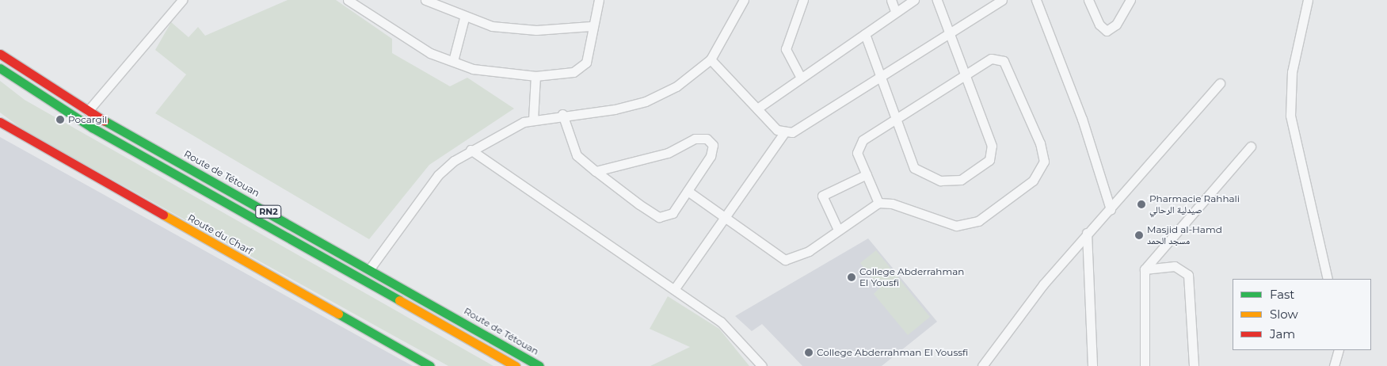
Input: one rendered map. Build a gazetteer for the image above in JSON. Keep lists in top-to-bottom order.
{
  "streets": {
    "main road": ["Route de Tétouan", "RN2", "Route du Charf"]
  },
  "places": [
    "Pocargil",
    "Pharmacie Rahhali صيدلية الرحالي",
    "Masjid al-Hamd مسجد الحمد",
    "College Abderrahman El Yousfi",
    "College Abderrahman El Youssfi"
  ],
  "legend": ["Fast", "Slow", "Jam"]
}
